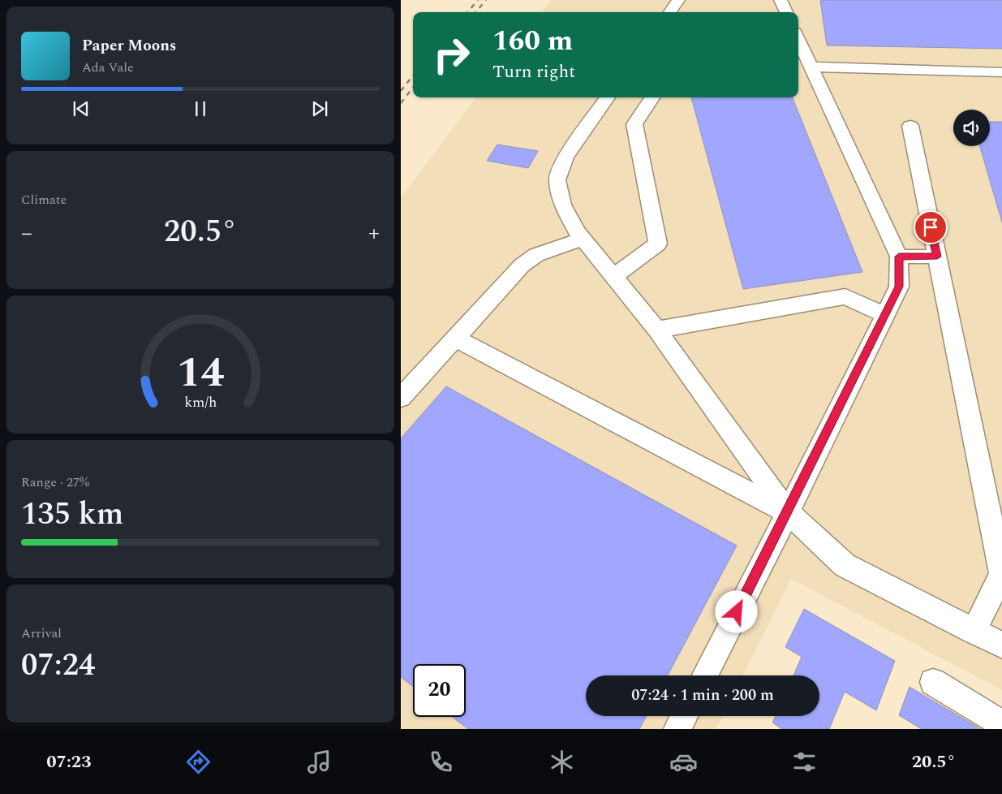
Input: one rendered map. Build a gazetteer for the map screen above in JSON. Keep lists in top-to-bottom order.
{
  "page": {
    "turn": ["160 m", "Turn right"],
    "song": ["Paper Moons", "Ada Vale"],
    "tile": [
      "Climate",
      ["Range · 27%", "135 km"],
      ["Arrival", "07:24"]
    ],
    "heat": ["−", "20.5°", "+"],
    "limit": "20",
    "trip": "07:24 · 1 min · 200 m",
    "tabs": ["07:23", "20.5°"],
    "gauge": ["14", "km/h"]
  }
}
